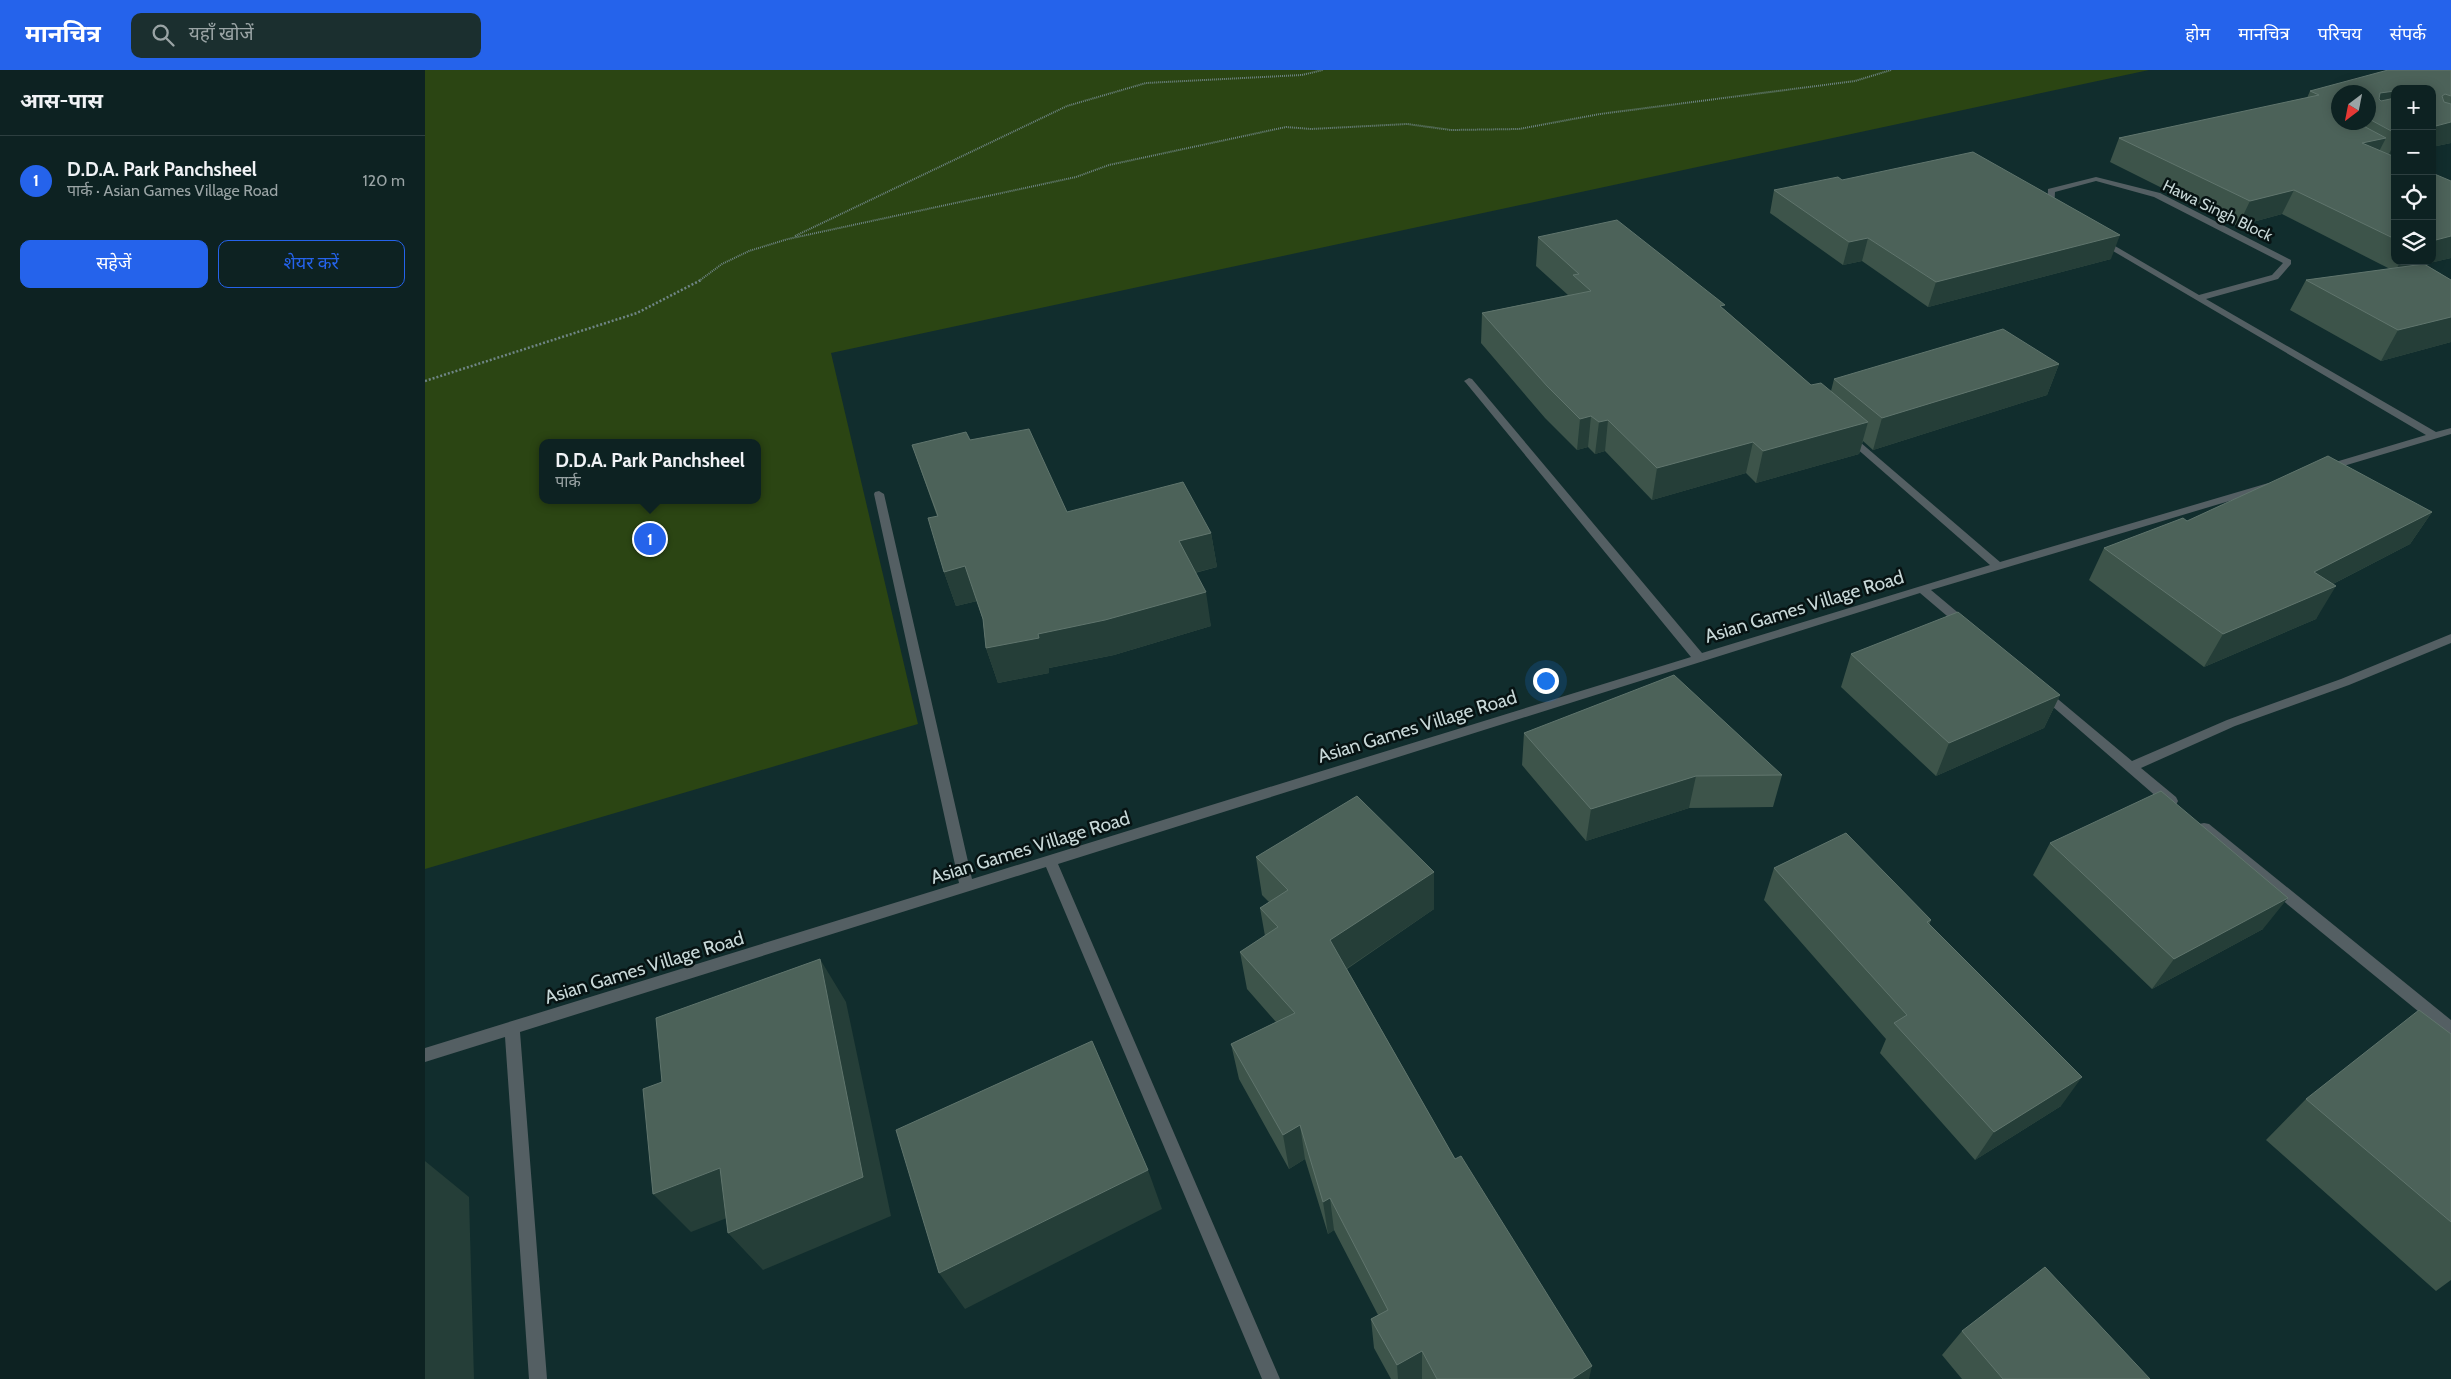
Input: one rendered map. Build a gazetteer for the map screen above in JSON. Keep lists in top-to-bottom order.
{
  "streets": {
    "street": ["Hawa Singh Block", "Asian Games Village Road"]
  },
  "north": "bottom left",
  "page": {
    "header": "मानचित्र",
    "search": "यहाँ खोजें",
    "nav": [
      "होम",
      "मानचित्र",
      "परिचय",
      "संपर्क"
    ],
    "heading": "आस-पास",
    "map_buttons": ["+", "−"],
    "list": [
      {
        "mark": "1",
        "name": "D.D.A. Park Panchsheel",
        "note": "पार्क · Asian Games Village Road",
        "value": "120 m"
      }
    ],
    "buttons": ["सहेजें", "शेयर करें"],
    "popup": ["D.D.A. Park Panchsheel", "पार्क"],
    "pins": "1"
  }
}
